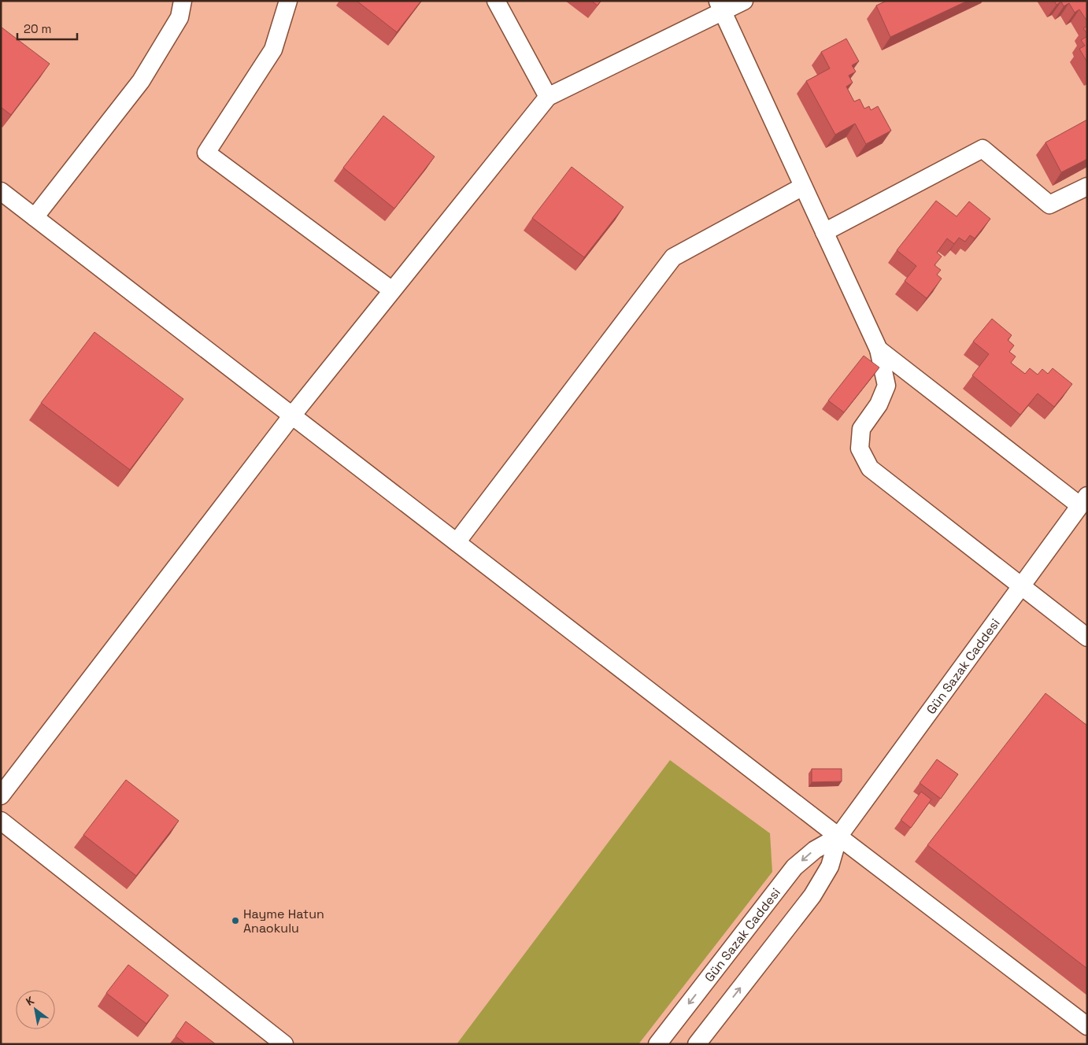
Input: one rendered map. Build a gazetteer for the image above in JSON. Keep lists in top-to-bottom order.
{
  "streets": {
    "street": ["Gün Sazak Caddesi"]
  },
  "places": ["Hayme Hatun Anaokulu"],
  "scale_bar": "20 m",
  "north": "top left"
}
